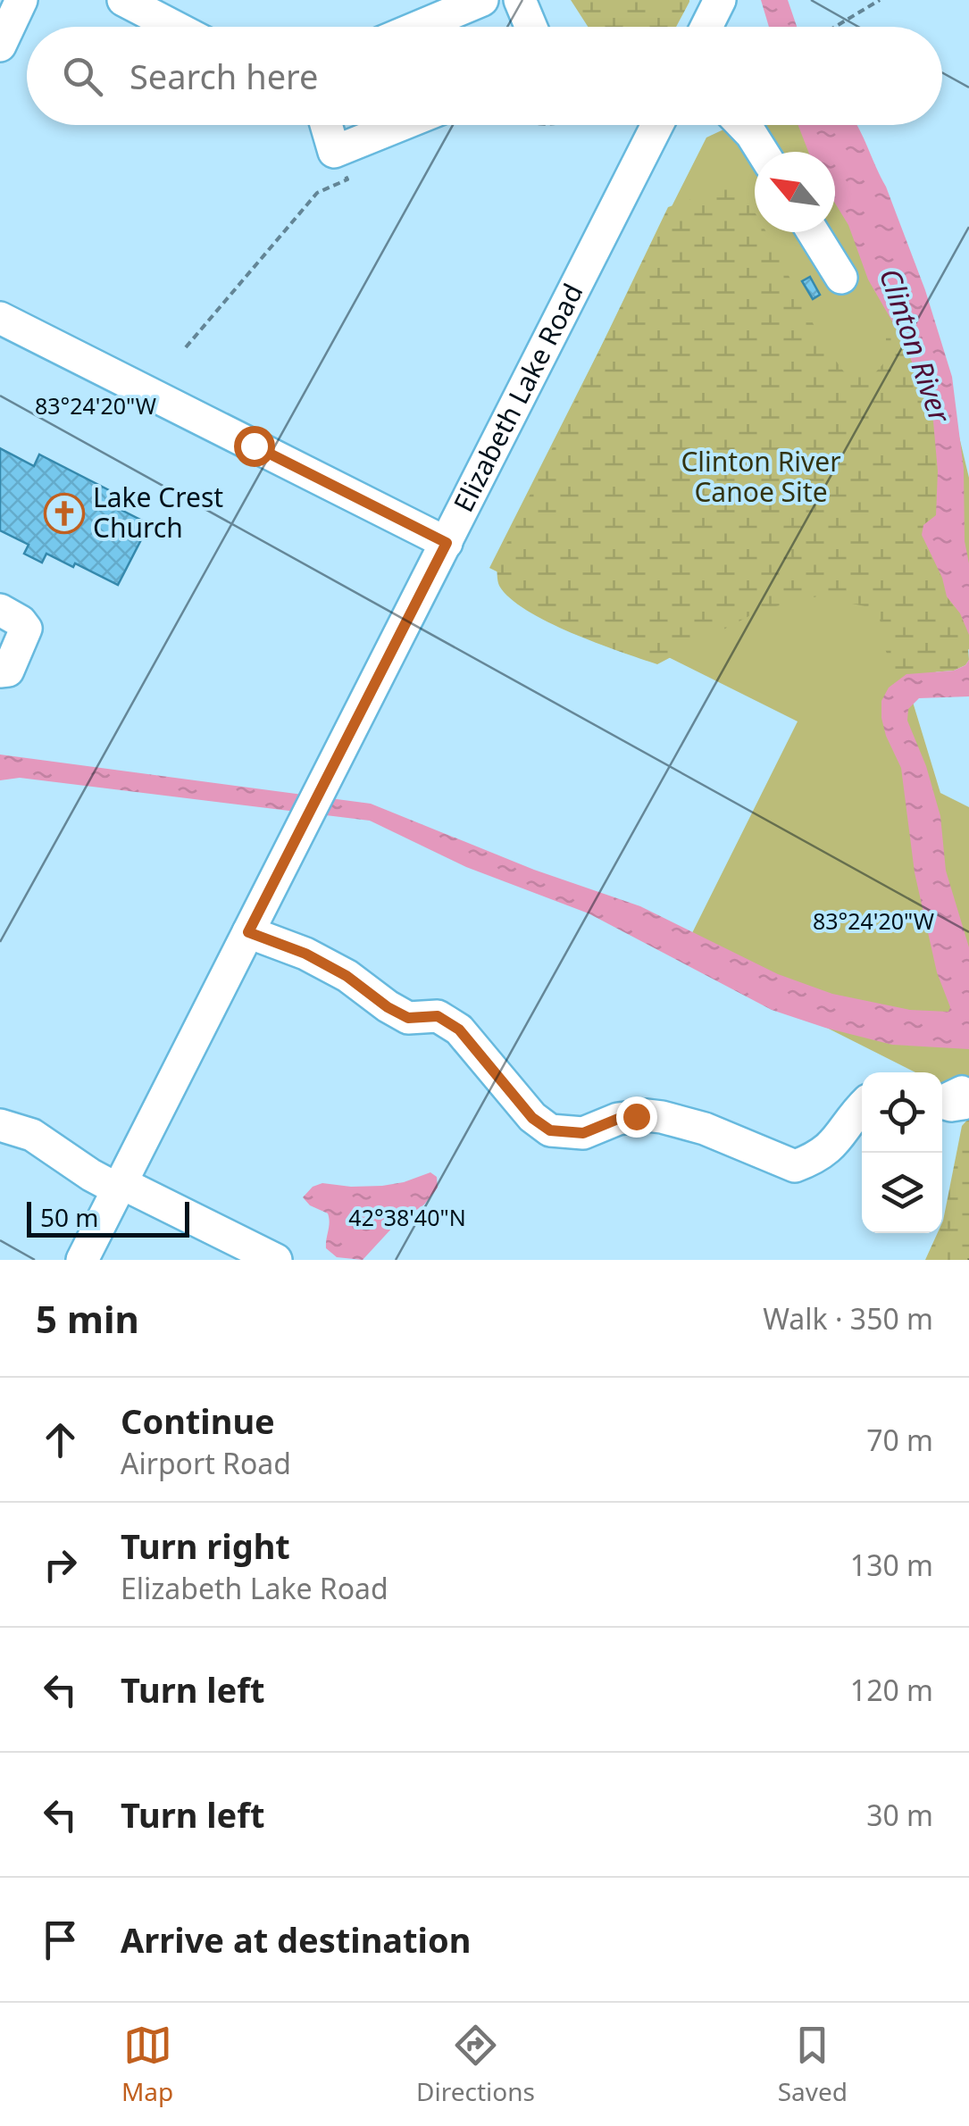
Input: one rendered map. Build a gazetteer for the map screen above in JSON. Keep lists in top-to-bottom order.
{
  "streets": {
    "street": ["Elizabeth Lake Road"]
  },
  "water": ["Clinton River"],
  "parks": ["Clinton River Canoe Site"],
  "places": {
    "church": ["Lake Crest Church"]
  },
  "scale_bar": "50 m",
  "north": "top left",
  "page": {
    "search": "Search here",
    "scale": "50 m",
    "heading": ["5 min", "Walk · 350 m"],
    "list": [
      ["Continue", "Airport Road", "70 m"],
      ["Turn right", "Elizabeth Lake Road", "130 m"],
      ["Turn left", "120 m"],
      ["Turn left", "30 m"],
      "Arrive at destination"
    ],
    "nav": ["Map", "Directions", "Saved"]
  },
  "coordinates": ["83°24'20\"W", "42°38'40\"N"]
}
